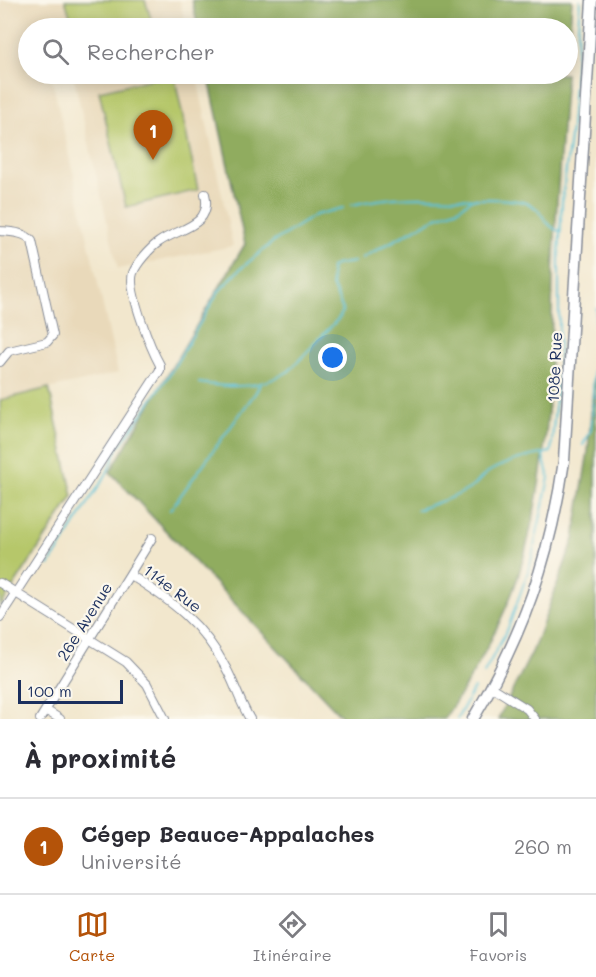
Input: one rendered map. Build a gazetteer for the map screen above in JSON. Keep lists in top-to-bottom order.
{
  "streets": {
    "main road": ["108e Rue"],
    "street": ["114e Rue", "26e Avenue"]
  },
  "crossings": [
    ["114e Rue", "26e Avenue"]
  ],
  "scale_bar": "100 m",
  "page": {
    "search": "Rechercher",
    "pins": "1",
    "scale": "100 m",
    "heading": "À proximité",
    "list": [
      {
        "mark": "1",
        "name": "Cégep Beauce-Appalaches",
        "note": "Université",
        "value": "260 m"
      }
    ],
    "nav": ["Carte", "Itinéraire", "Favoris"]
  }
}
